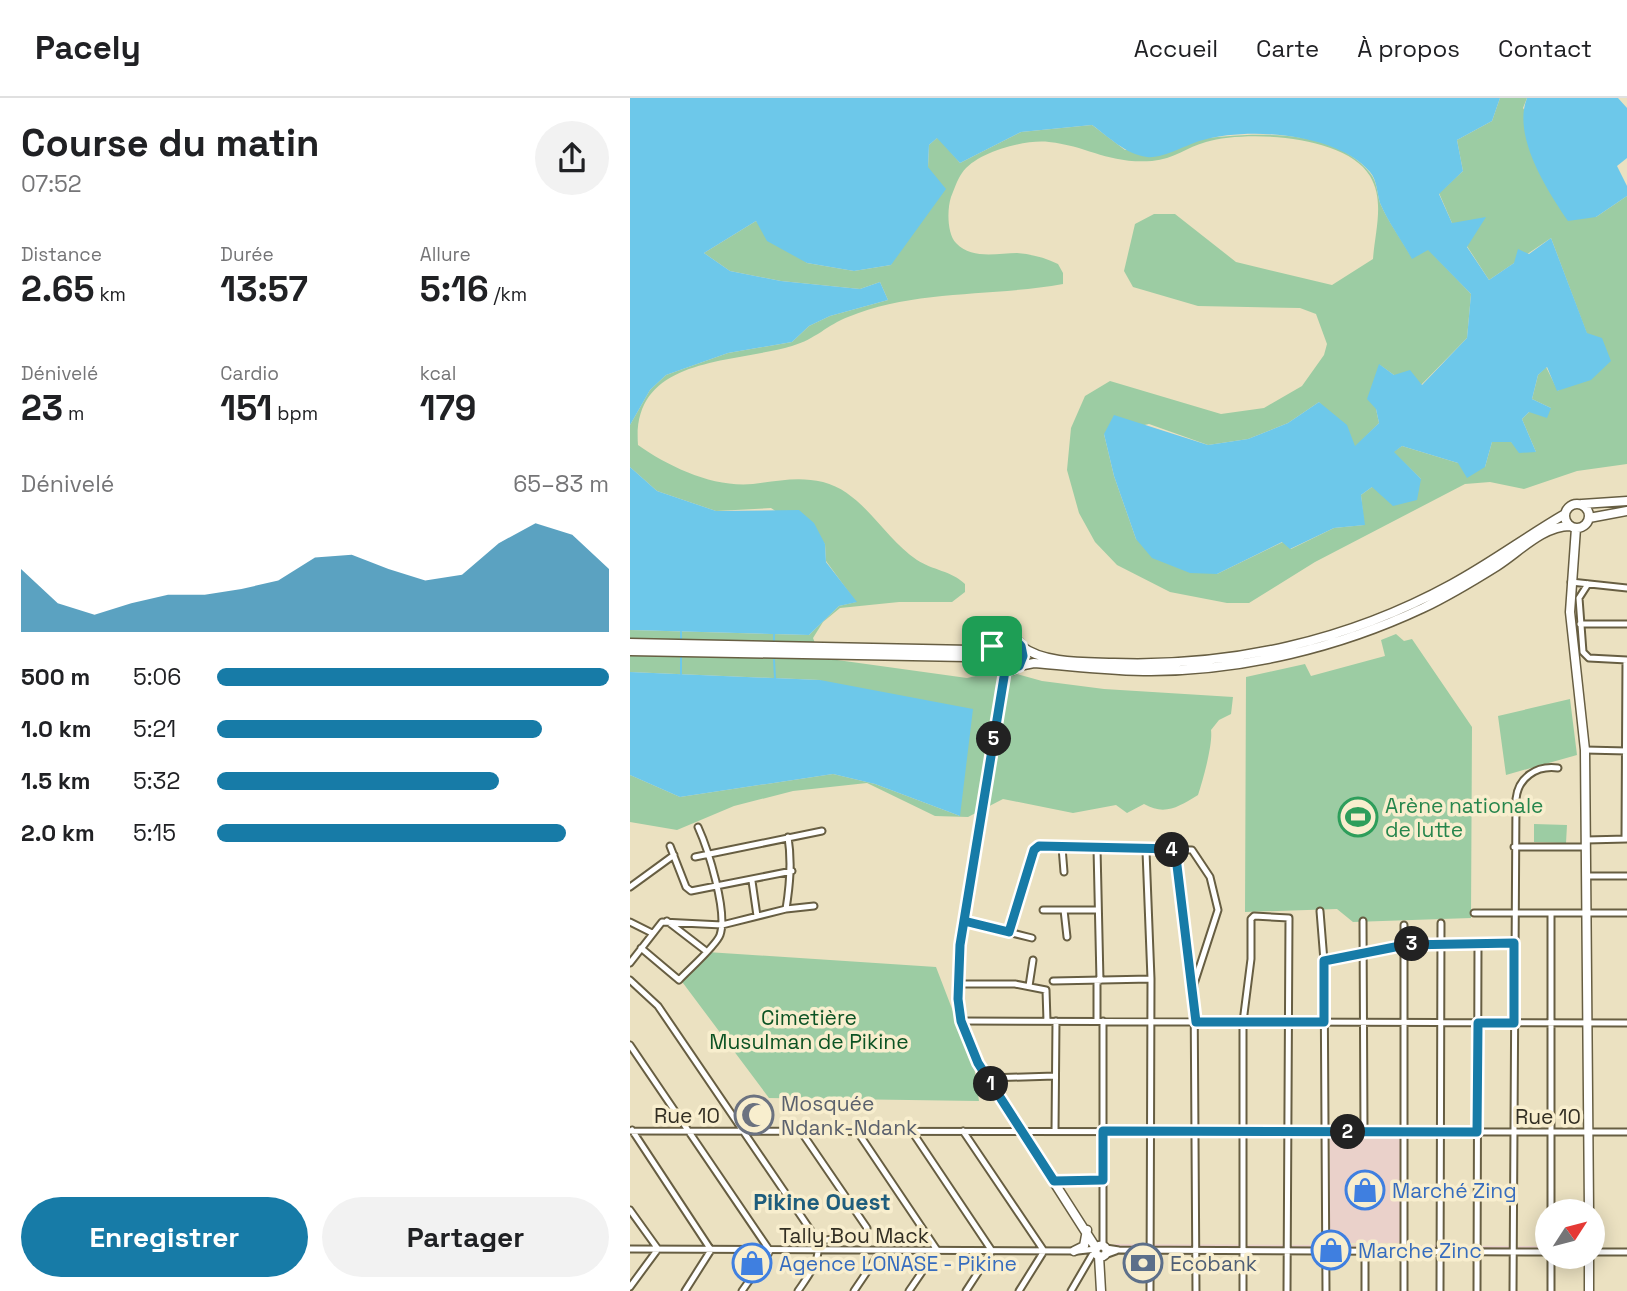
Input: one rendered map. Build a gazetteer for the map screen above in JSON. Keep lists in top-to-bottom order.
{
  "streets": {
    "street": ["Rue 10", "Tally Bou Mack"]
  },
  "districts": ["Pikine Ouest"],
  "parks": ["Cimetière Musulman de Pikine"],
  "places": {
    "sports": ["Arène nationale de lutte"],
    "mosque": ["Mosquée Ndank-Ndank"],
    "shop": ["Marché Zing", "Marche Zinc", "Agence LONASE - Pikine"],
    "bank": ["Ecobank"]
  },
  "north": "top right",
  "page": {
    "header": "Pacely",
    "nav": [
      "Accueil",
      "Carte",
      "À propos",
      "Contact"
    ],
    "heading": ["Course du matin", "07:52"],
    "stats": [
      ["Distance", "2.65 km"],
      ["Durée", "13:57"],
      ["Allure", "5:16 /km"],
      ["Dénivelé", "23 m"],
      ["Cardio", "151 bpm"],
      ["kcal", "179"]
    ],
    "chart": ["Dénivelé", "65–83 m"],
    "list": [
      {
        "name": "500 m",
        "note": "5:06"
      },
      {
        "name": "1.0 km",
        "note": "5:21"
      },
      {
        "name": "1.5 km",
        "note": "5:32"
      },
      {
        "name": "2.0 km",
        "note": "5:15"
      }
    ],
    "pins": [
      "5",
      "4",
      "3",
      "1",
      "2"
    ],
    "buttons": ["Enregistrer", "Partager"]
  }
}
